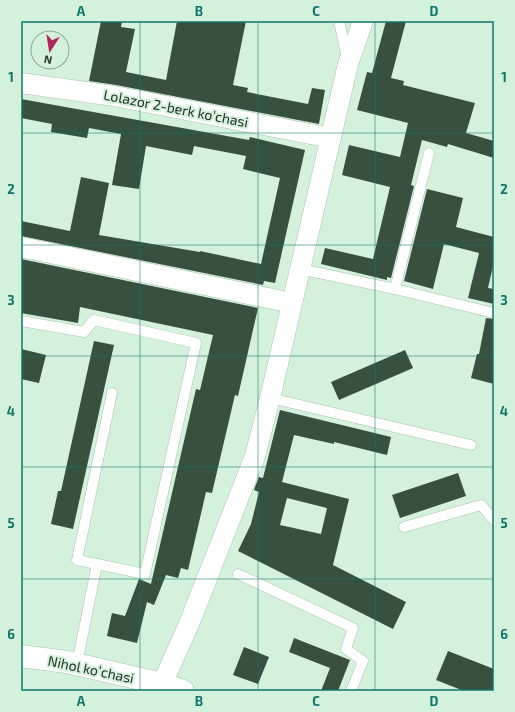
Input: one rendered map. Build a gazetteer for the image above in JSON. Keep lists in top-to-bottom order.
{
  "streets": {
    "main road": ["Nihol koʻchasi"],
    "street": ["Lolazor 2-berk koʼchasi"]
  },
  "north": "bottom",
  "grid": {
    "columns": [
      "A",
      "B",
      "C",
      "D"
    ],
    "rows": [
      "1",
      "2",
      "3",
      "4",
      "5",
      "6"
    ]
  }
}
